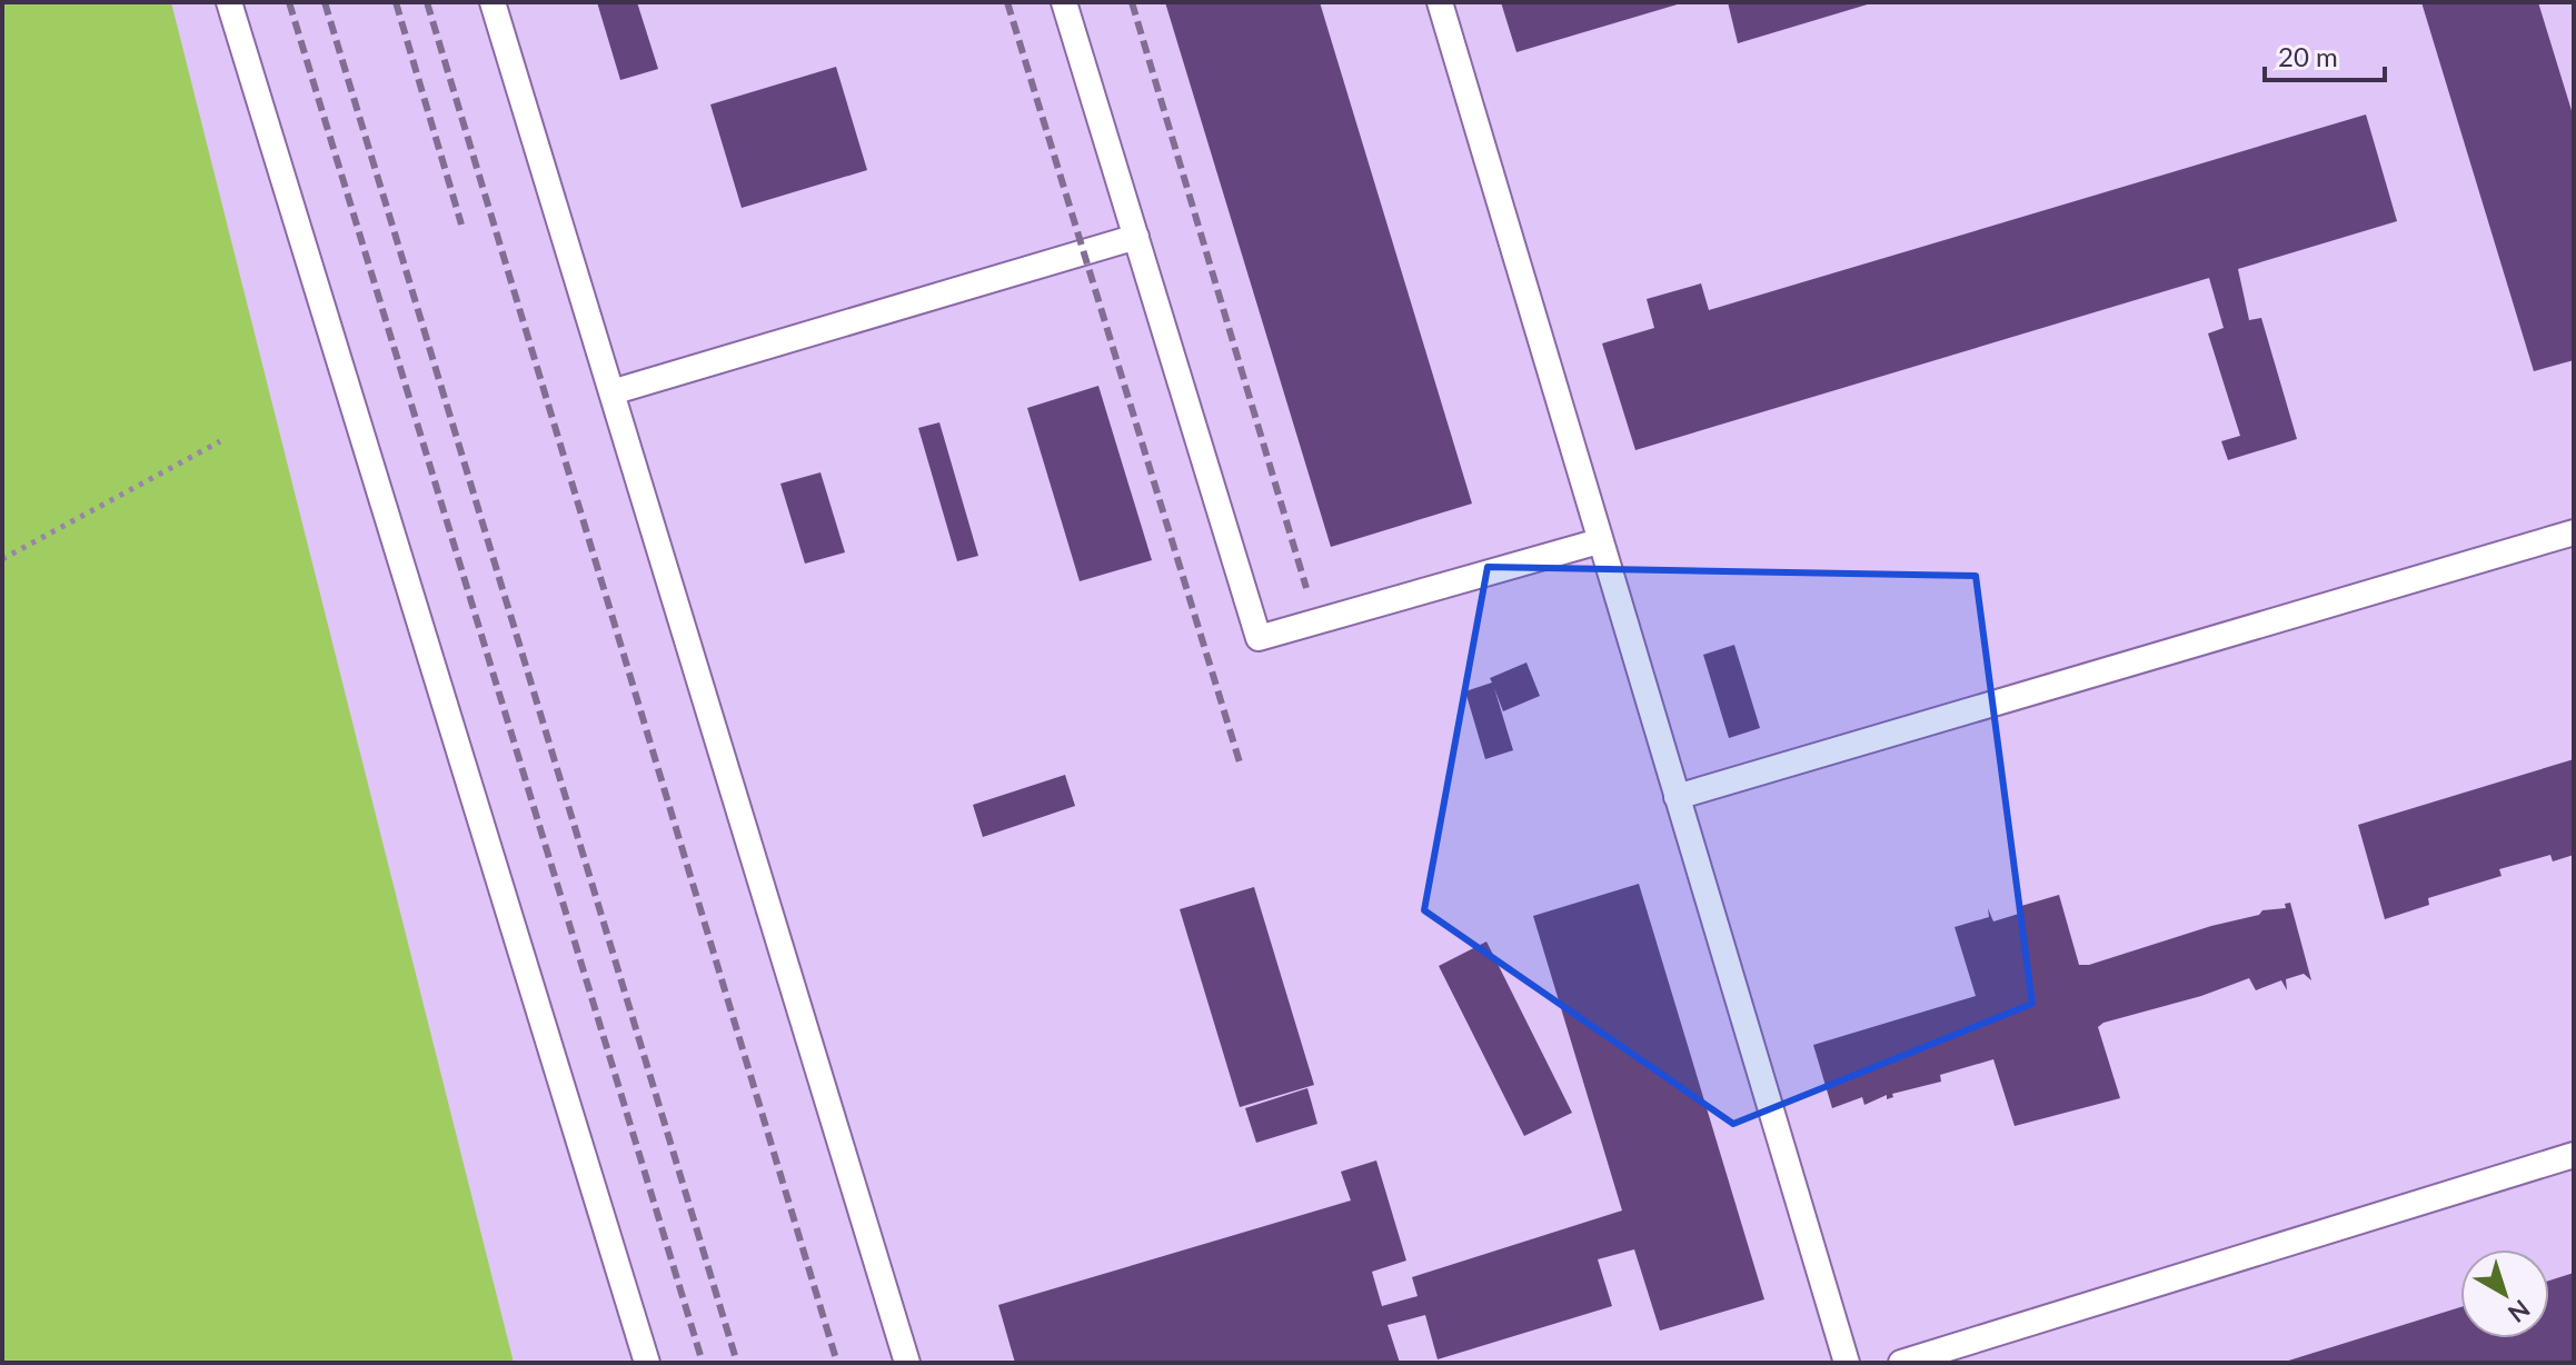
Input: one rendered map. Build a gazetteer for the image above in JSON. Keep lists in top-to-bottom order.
{
  "scale_bar": "20 m",
  "north": "bottom right"
}
